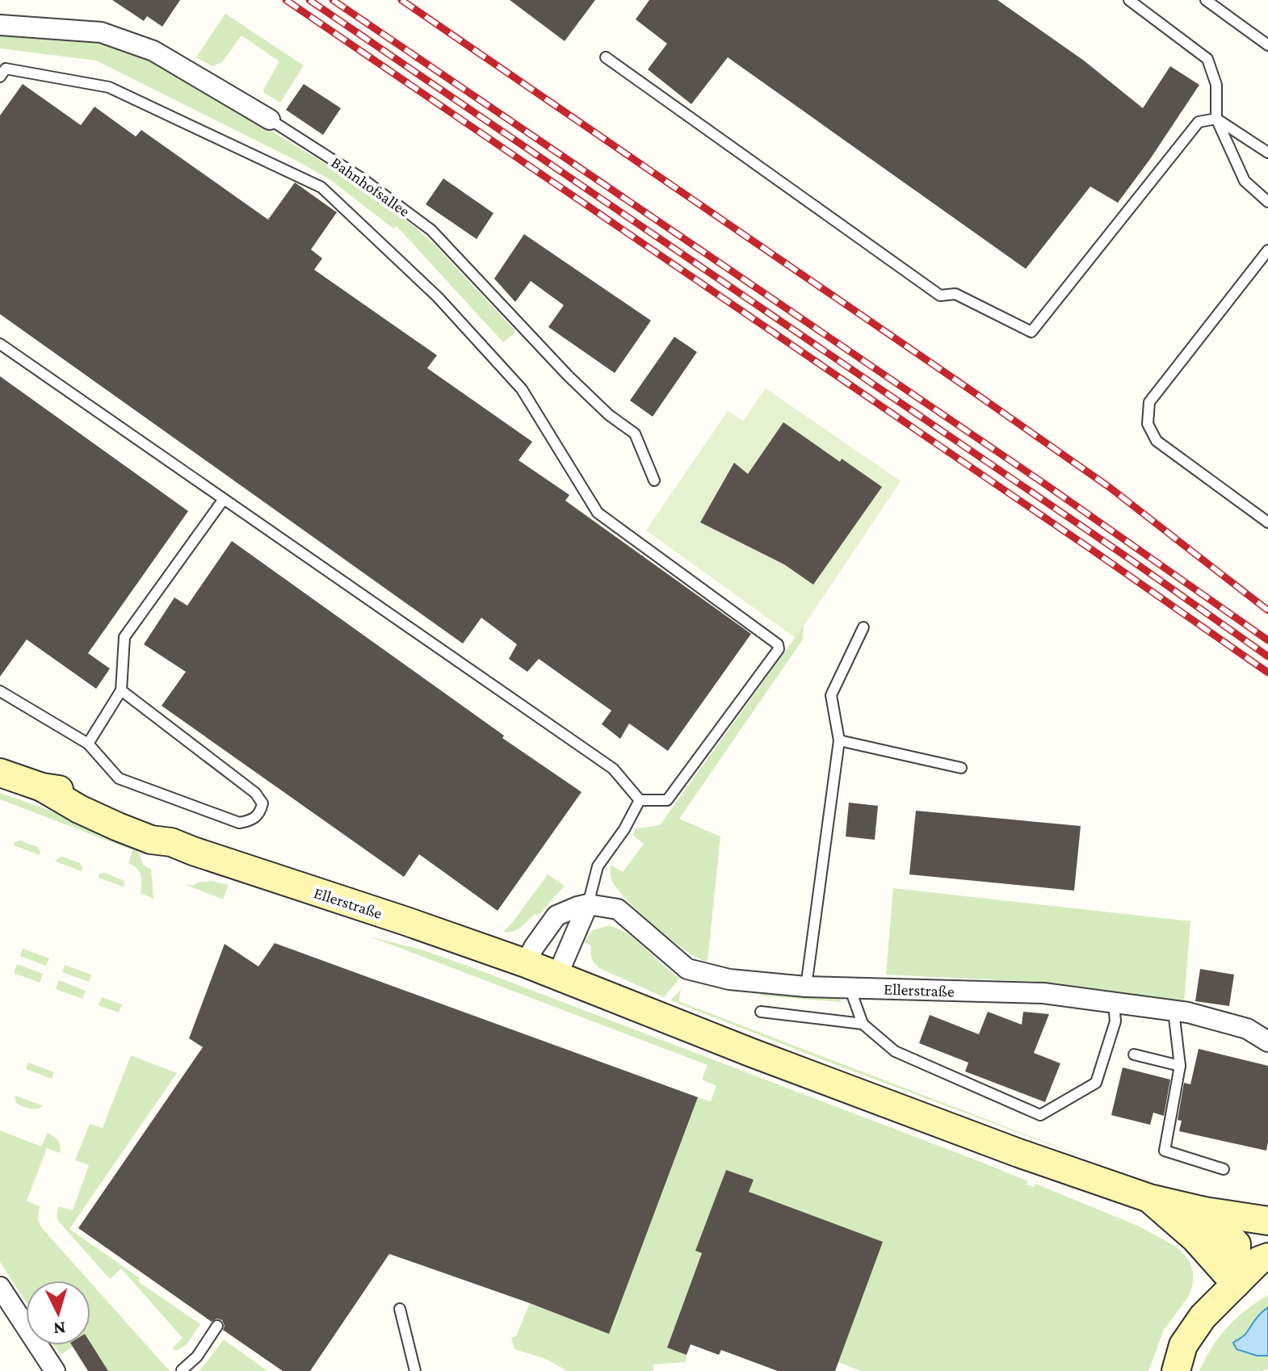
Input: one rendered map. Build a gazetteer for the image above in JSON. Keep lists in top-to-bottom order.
{
  "streets": {
    "main road": ["Ellerstraße"],
    "street": ["Bahnhofsallee"]
  },
  "north": "bottom"
}
